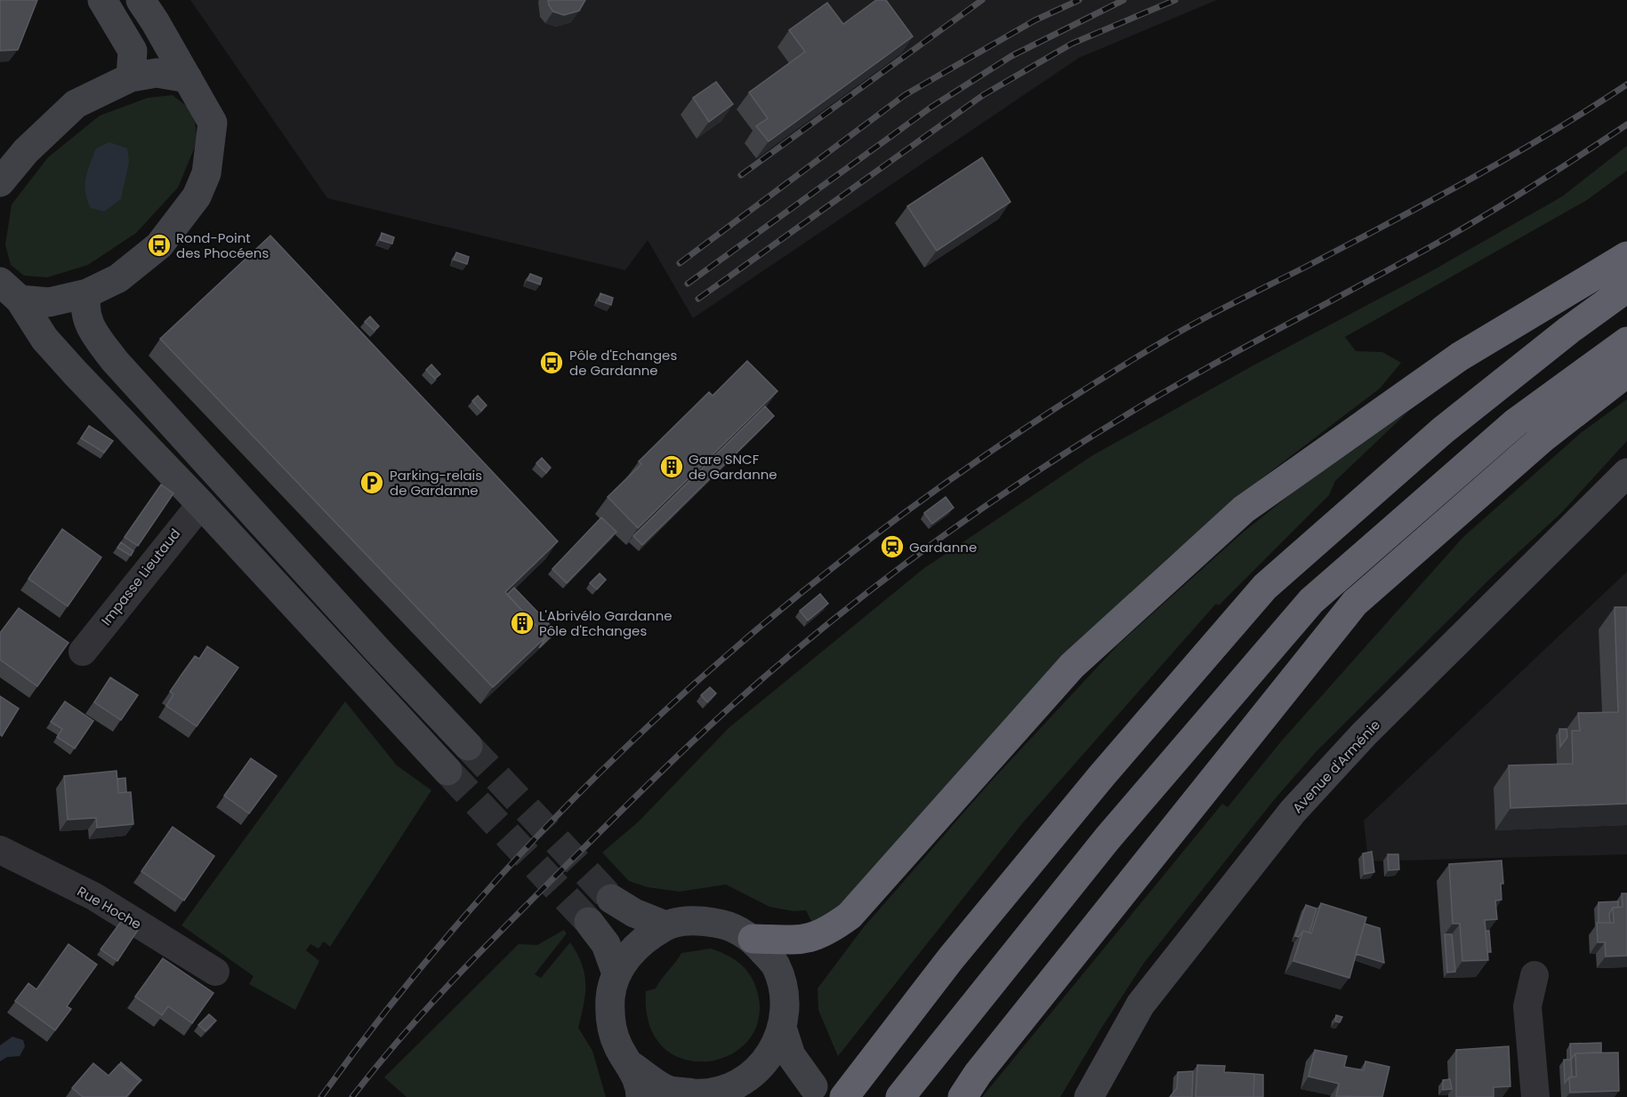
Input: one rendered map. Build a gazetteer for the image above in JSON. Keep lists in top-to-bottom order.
{
  "streets": {
    "main road": ["Avenue d'Arménie"],
    "street": ["Impasse Lieutaud", "Rue Hoche"]
  },
  "places": {
    "bus stop": ["Rond-Point des Phocéens", "Pôle d'Echanges de Gardanne"],
    "building": ["Gare SNCF de Gardanne", "L'Abrivélo Gardanne Pôle d'Echanges"],
    "parking": ["Parking-relais de Gardanne"],
    "station": ["Gardanne"]
  }
}
